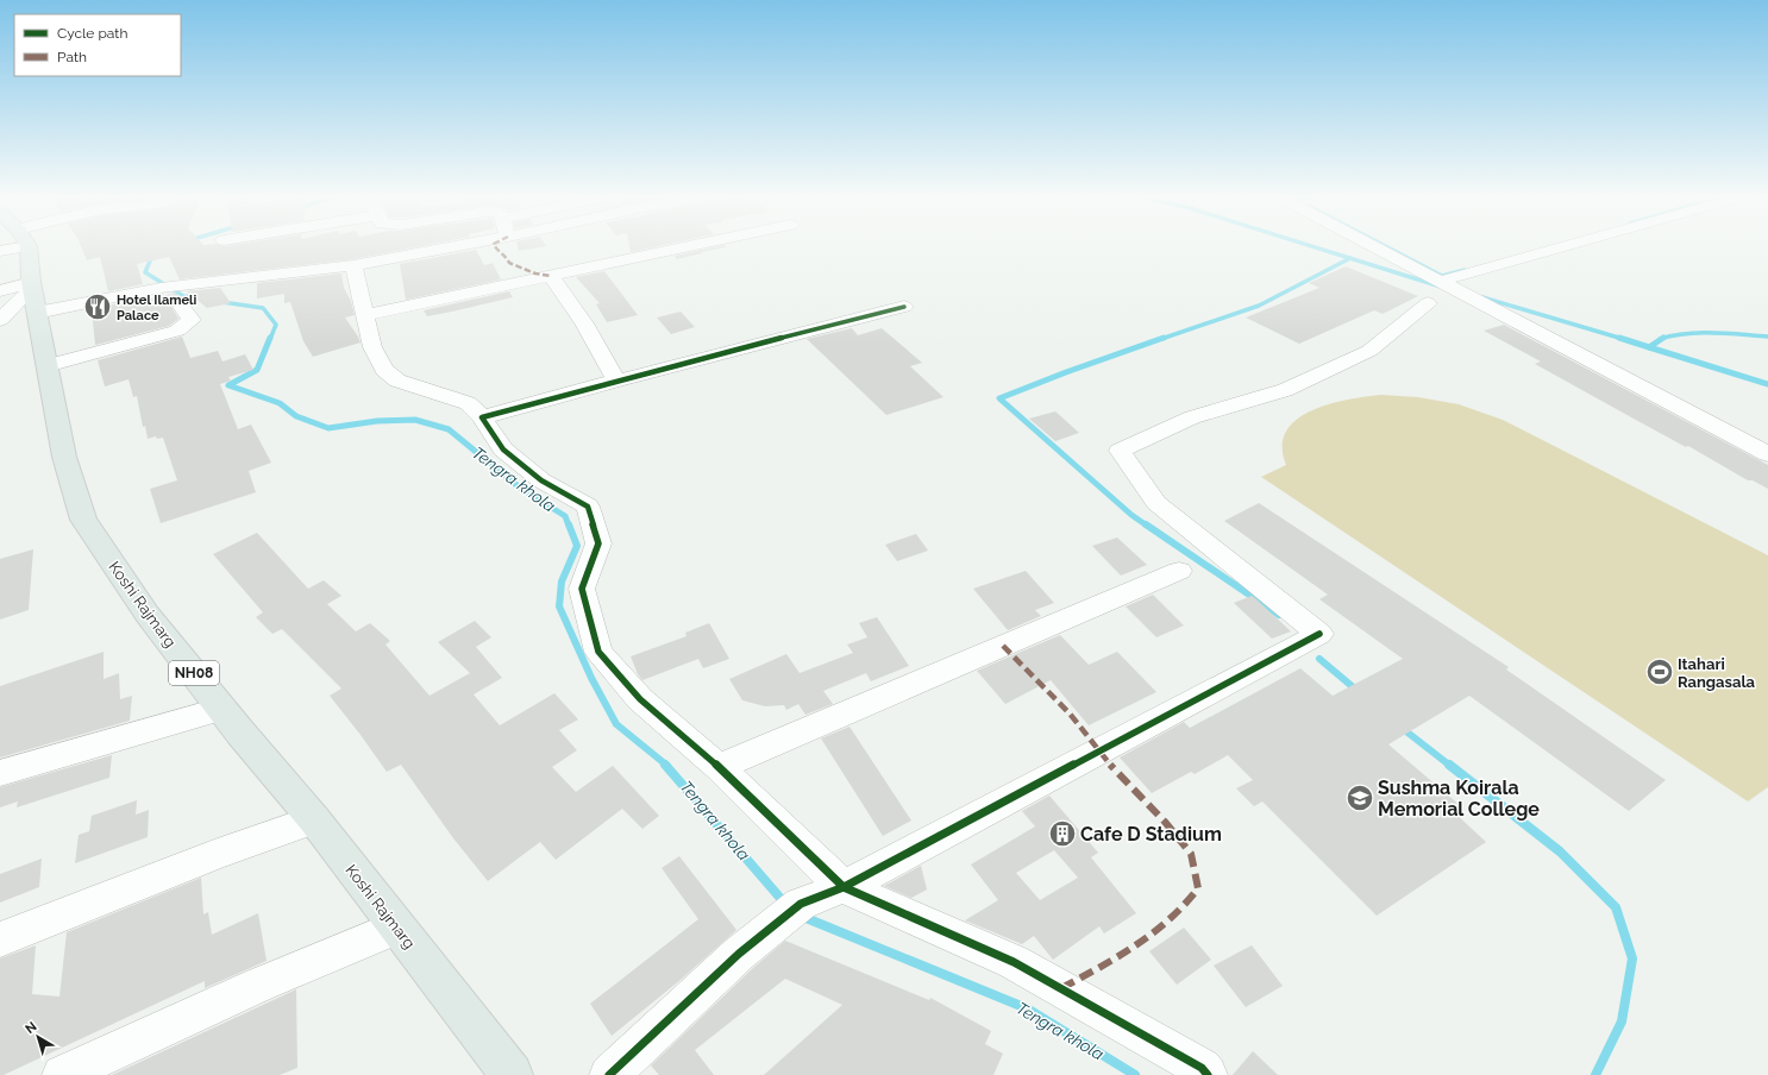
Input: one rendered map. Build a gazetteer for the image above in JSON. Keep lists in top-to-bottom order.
{
  "streets": {
    "main road": ["Koshi Rajmarg", "NH08"]
  },
  "water": ["Tengra khola"],
  "places": {
    "restaurant": ["Hotel Ilameli Palace"],
    "sports": ["Itahari Rangasala"],
    "school or university": ["Sushma Koirala Memorial College"],
    "building": ["Cafe D Stadium"]
  },
  "legend": ["Cycle path", "Path"],
  "north": "top left"
}
